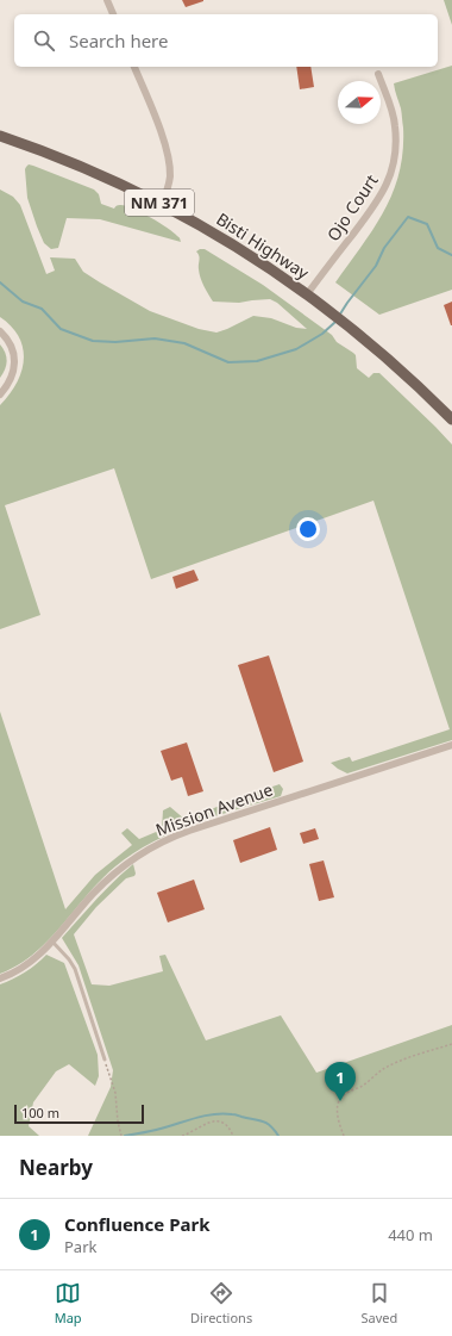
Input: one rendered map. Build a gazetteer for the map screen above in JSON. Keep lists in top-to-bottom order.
{
  "streets": {
    "main road": ["NM 371", "Bisti Highway"],
    "street": ["Ojo Court", "Mission Avenue"]
  },
  "crossings": [
    ["Ojo Court", "Bisti Highway"]
  ],
  "scale_bar": "100 m",
  "north": "right",
  "page": {
    "search": "Search here",
    "pins": "1",
    "scale": "100 m",
    "heading": "Nearby",
    "list": [
      {
        "mark": "1",
        "name": "Confluence Park",
        "note": "Park",
        "value": "440 m"
      }
    ],
    "nav": ["Map", "Directions", "Saved"]
  }
}
